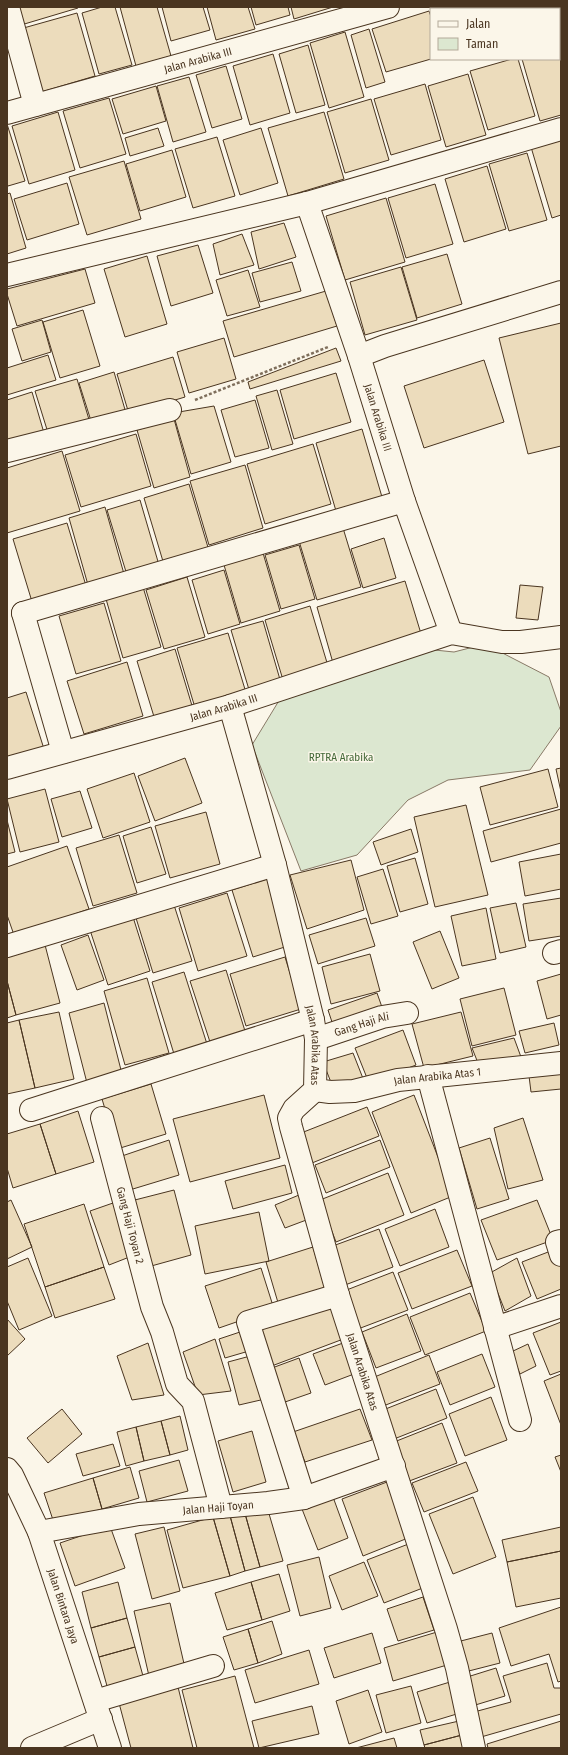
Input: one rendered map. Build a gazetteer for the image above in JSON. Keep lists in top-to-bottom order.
{
  "streets": {
    "street": [
      "Jalan Arabika III",
      "Gang Haji Ali",
      "Jalan Arabika Atas",
      "Jalan Arabika Atas 1",
      "Gang Haji Toyan 2",
      "Jalan Haji Toyan",
      "Jalan Bintara Jaya"
    ]
  },
  "crossings": [
    ["Jalan Arabika III", "Jalan Arabika Atas"],
    ["Gang Haji Ali", "Jalan Arabika Atas"],
    ["Jalan Arabika Atas", "Jalan Arabika Atas 1"],
    ["Jalan Arabika Atas", "Jalan Haji Toyan"],
    ["Gang Haji Toyan 2", "Jalan Haji Toyan"],
    ["Jalan Haji Toyan", "Jalan Bintara Jaya"]
  ],
  "parks": ["RPTRA Arabika"],
  "legend": ["Jalan", "Taman"]
}
